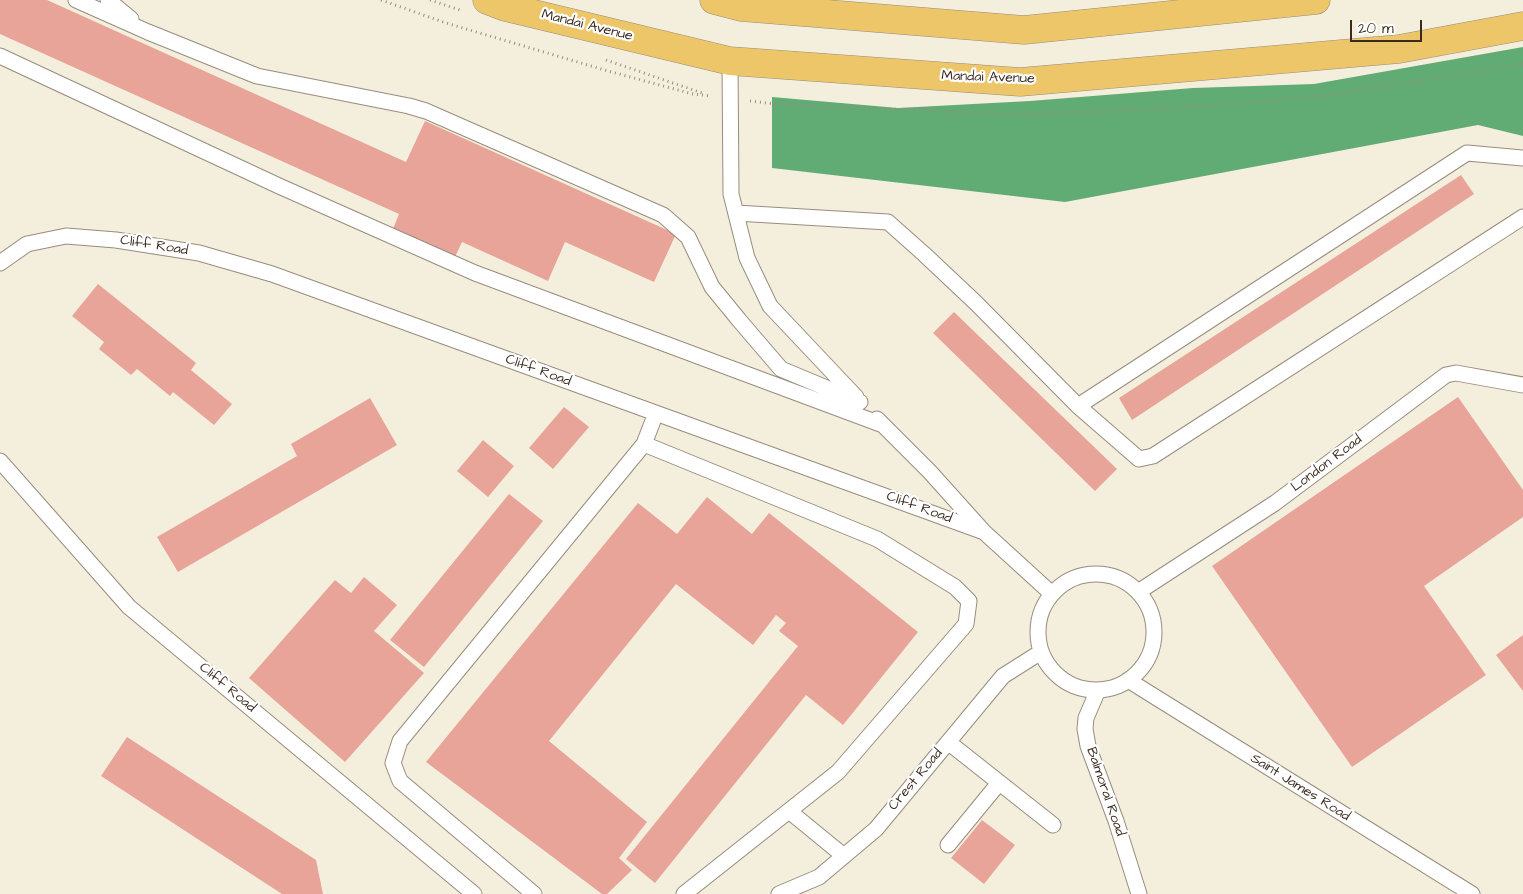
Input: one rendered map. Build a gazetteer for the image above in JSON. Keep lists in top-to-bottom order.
{
  "streets": {
    "main road": ["Mandai Avenue"],
    "lane": [
      "Cliff Road",
      "London Road",
      "Crest Road",
      "Saint James Road",
      "Balmoral Road"
    ]
  },
  "crossings": [
    ["Cliff Road", "London Road"],
    ["Cliff Road", "Crest Road"],
    ["Cliff Road", "Saint James Road"],
    ["Cliff Road", "Balmoral Road"],
    ["London Road", "Crest Road"],
    ["London Road", "Saint James Road"],
    ["London Road", "Balmoral Road"],
    ["Crest Road", "Saint James Road"],
    ["Crest Road", "Balmoral Road"],
    ["Saint James Road", "Balmoral Road"]
  ],
  "scale_bar": "20 m"
}
